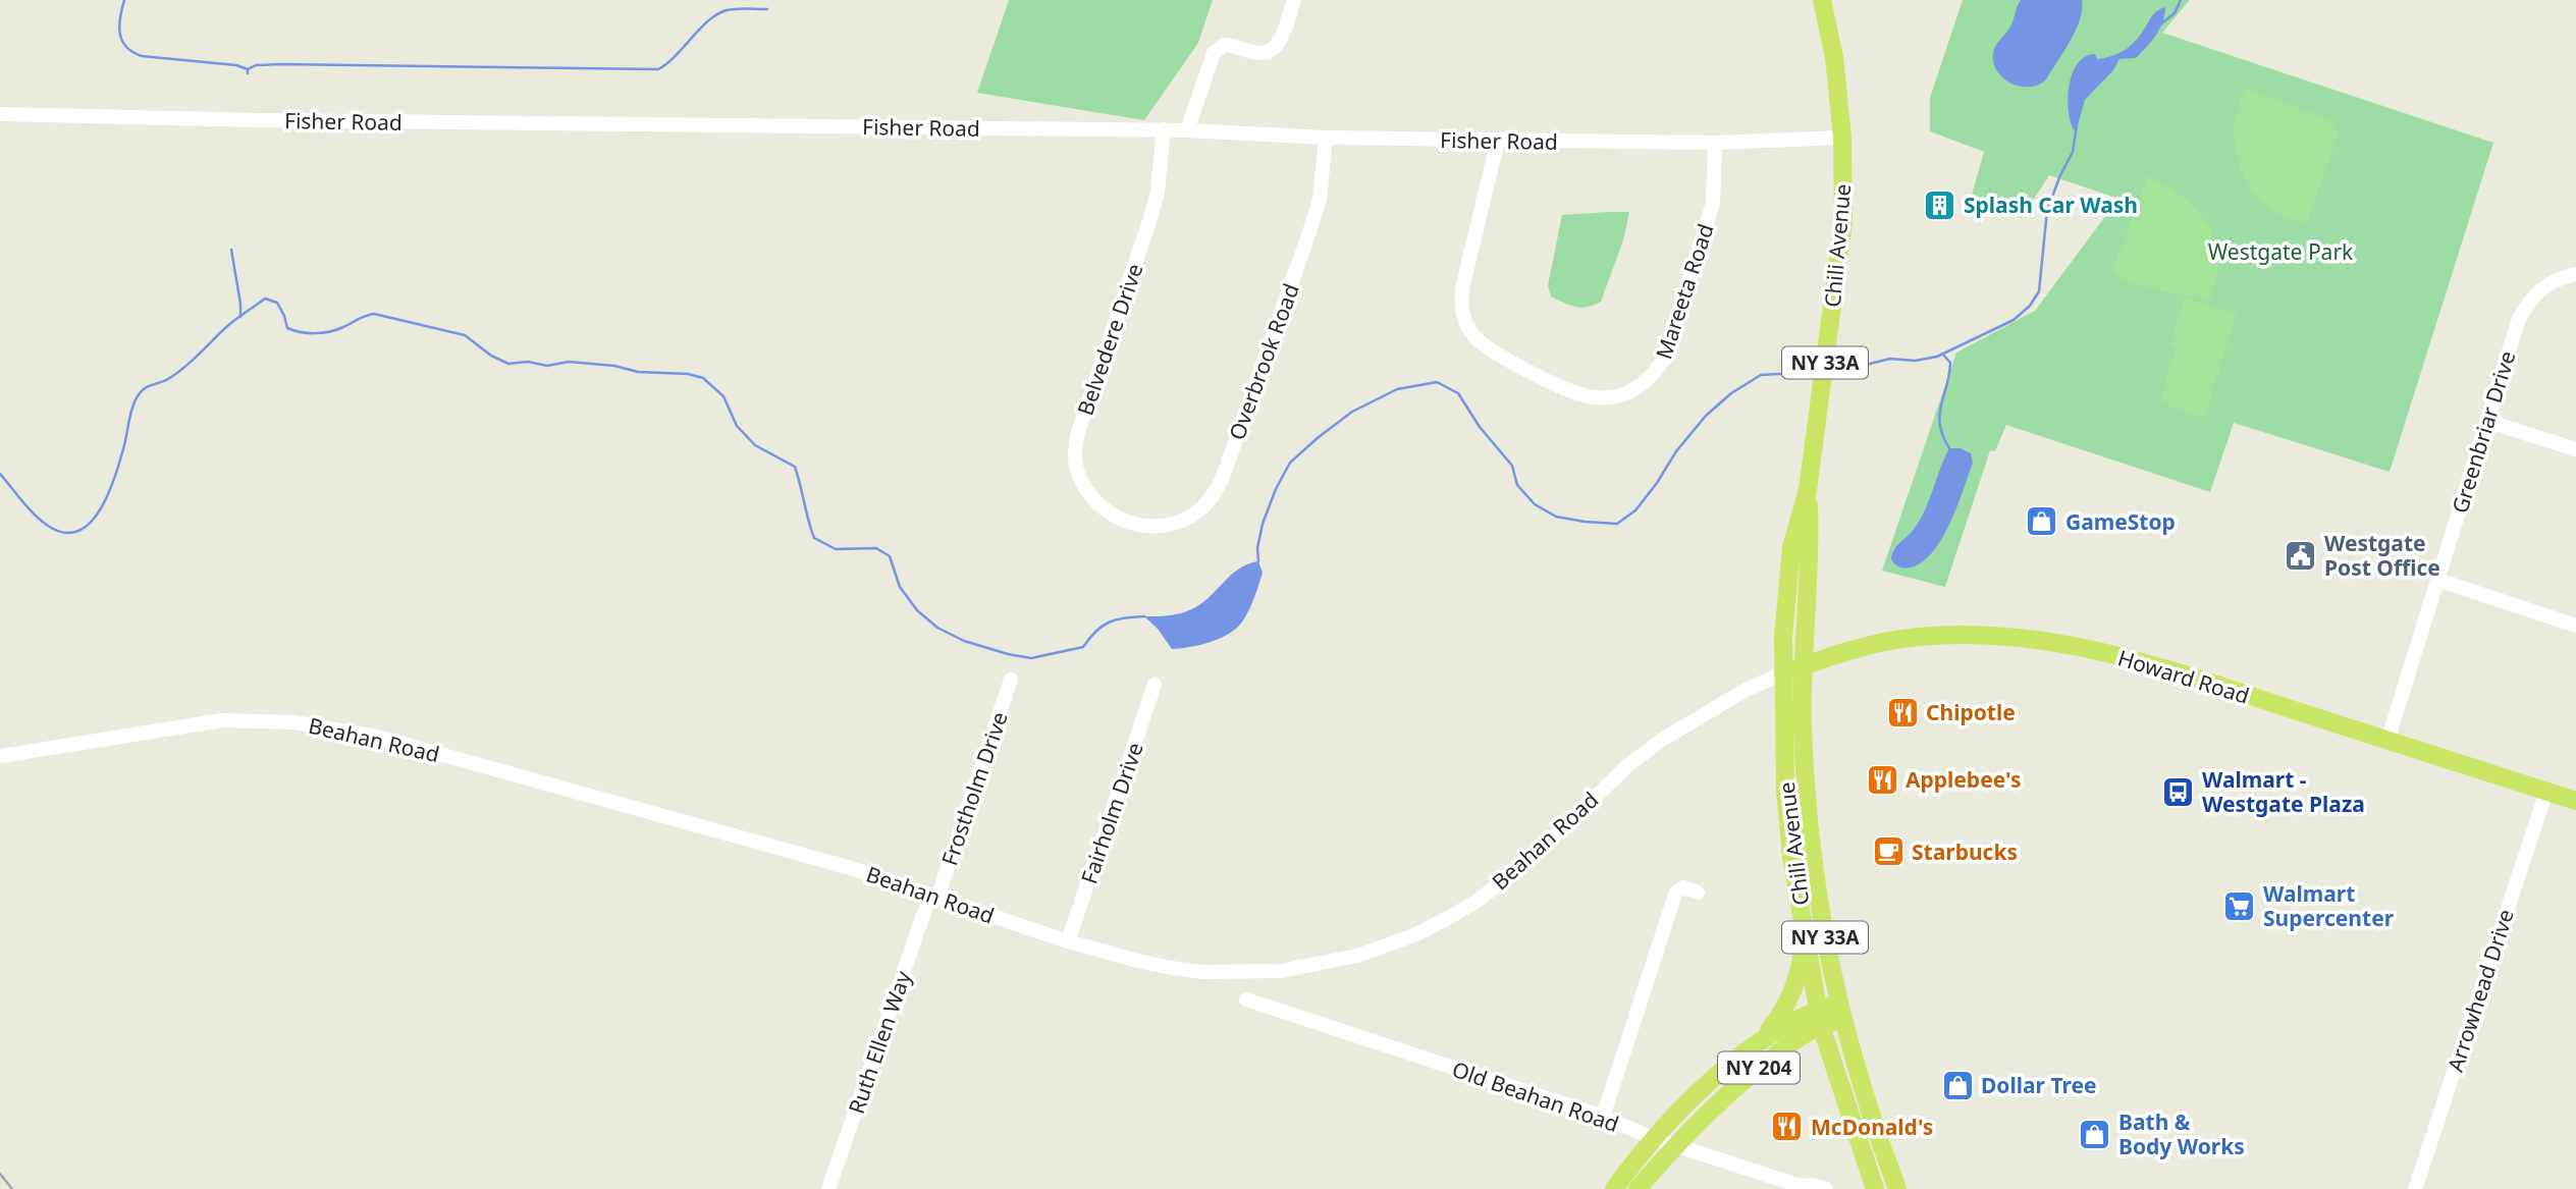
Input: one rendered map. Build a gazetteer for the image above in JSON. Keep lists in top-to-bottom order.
{
  "streets": {
    "main road": [
      "Chili Avenue",
      "NY 33A",
      "Howard Road",
      "NY 204"
    ],
    "street": [
      "Fisher Road",
      "Mareeta Road",
      "Belvedere Drive",
      "Overbrook Road",
      "Greenbriar Drive",
      "Beahan Road",
      "Frostholm Drive",
      "Fairholm Drive",
      "Arrowhead Drive",
      "Ruth Ellen Way",
      "Old Beahan Road"
    ]
  },
  "crossings": [
    ["Fisher Road", "Chili Avenue"],
    ["Fisher Road", "Mareeta Road"],
    ["Fisher Road", "Belvedere Drive"],
    ["Fisher Road", "Overbrook Road"],
    ["Chili Avenue", "Howard Road"],
    ["Chili Avenue", "Beahan Road"],
    ["Chili Avenue", "NY 204"],
    ["Belvedere Drive", "Overbrook Road"],
    ["Greenbriar Drive", "Howard Road"],
    ["Howard Road", "Beahan Road"],
    ["Howard Road", "Arrowhead Drive"],
    ["Beahan Road", "Frostholm Drive"],
    ["Beahan Road", "Fairholm Drive"],
    ["Beahan Road", "Ruth Ellen Way"],
    ["Frostholm Drive", "Ruth Ellen Way"],
    ["NY 204", "Old Beahan Road"]
  ],
  "parks": ["Westgate Park"],
  "places": {
    "building": ["Splash Car Wash"],
    "shop": ["GameStop", "Dollar Tree", "Bath & Body Works"],
    "public building": ["Westgate Post Office"],
    "restaurant": ["Chipotle", "Applebee's", "McDonald's"],
    "bus stop": ["Walmart - Westgate Plaza"],
    "cafe": ["Starbucks"],
    "supermarket": ["Walmart Supercenter"]
  }
}
